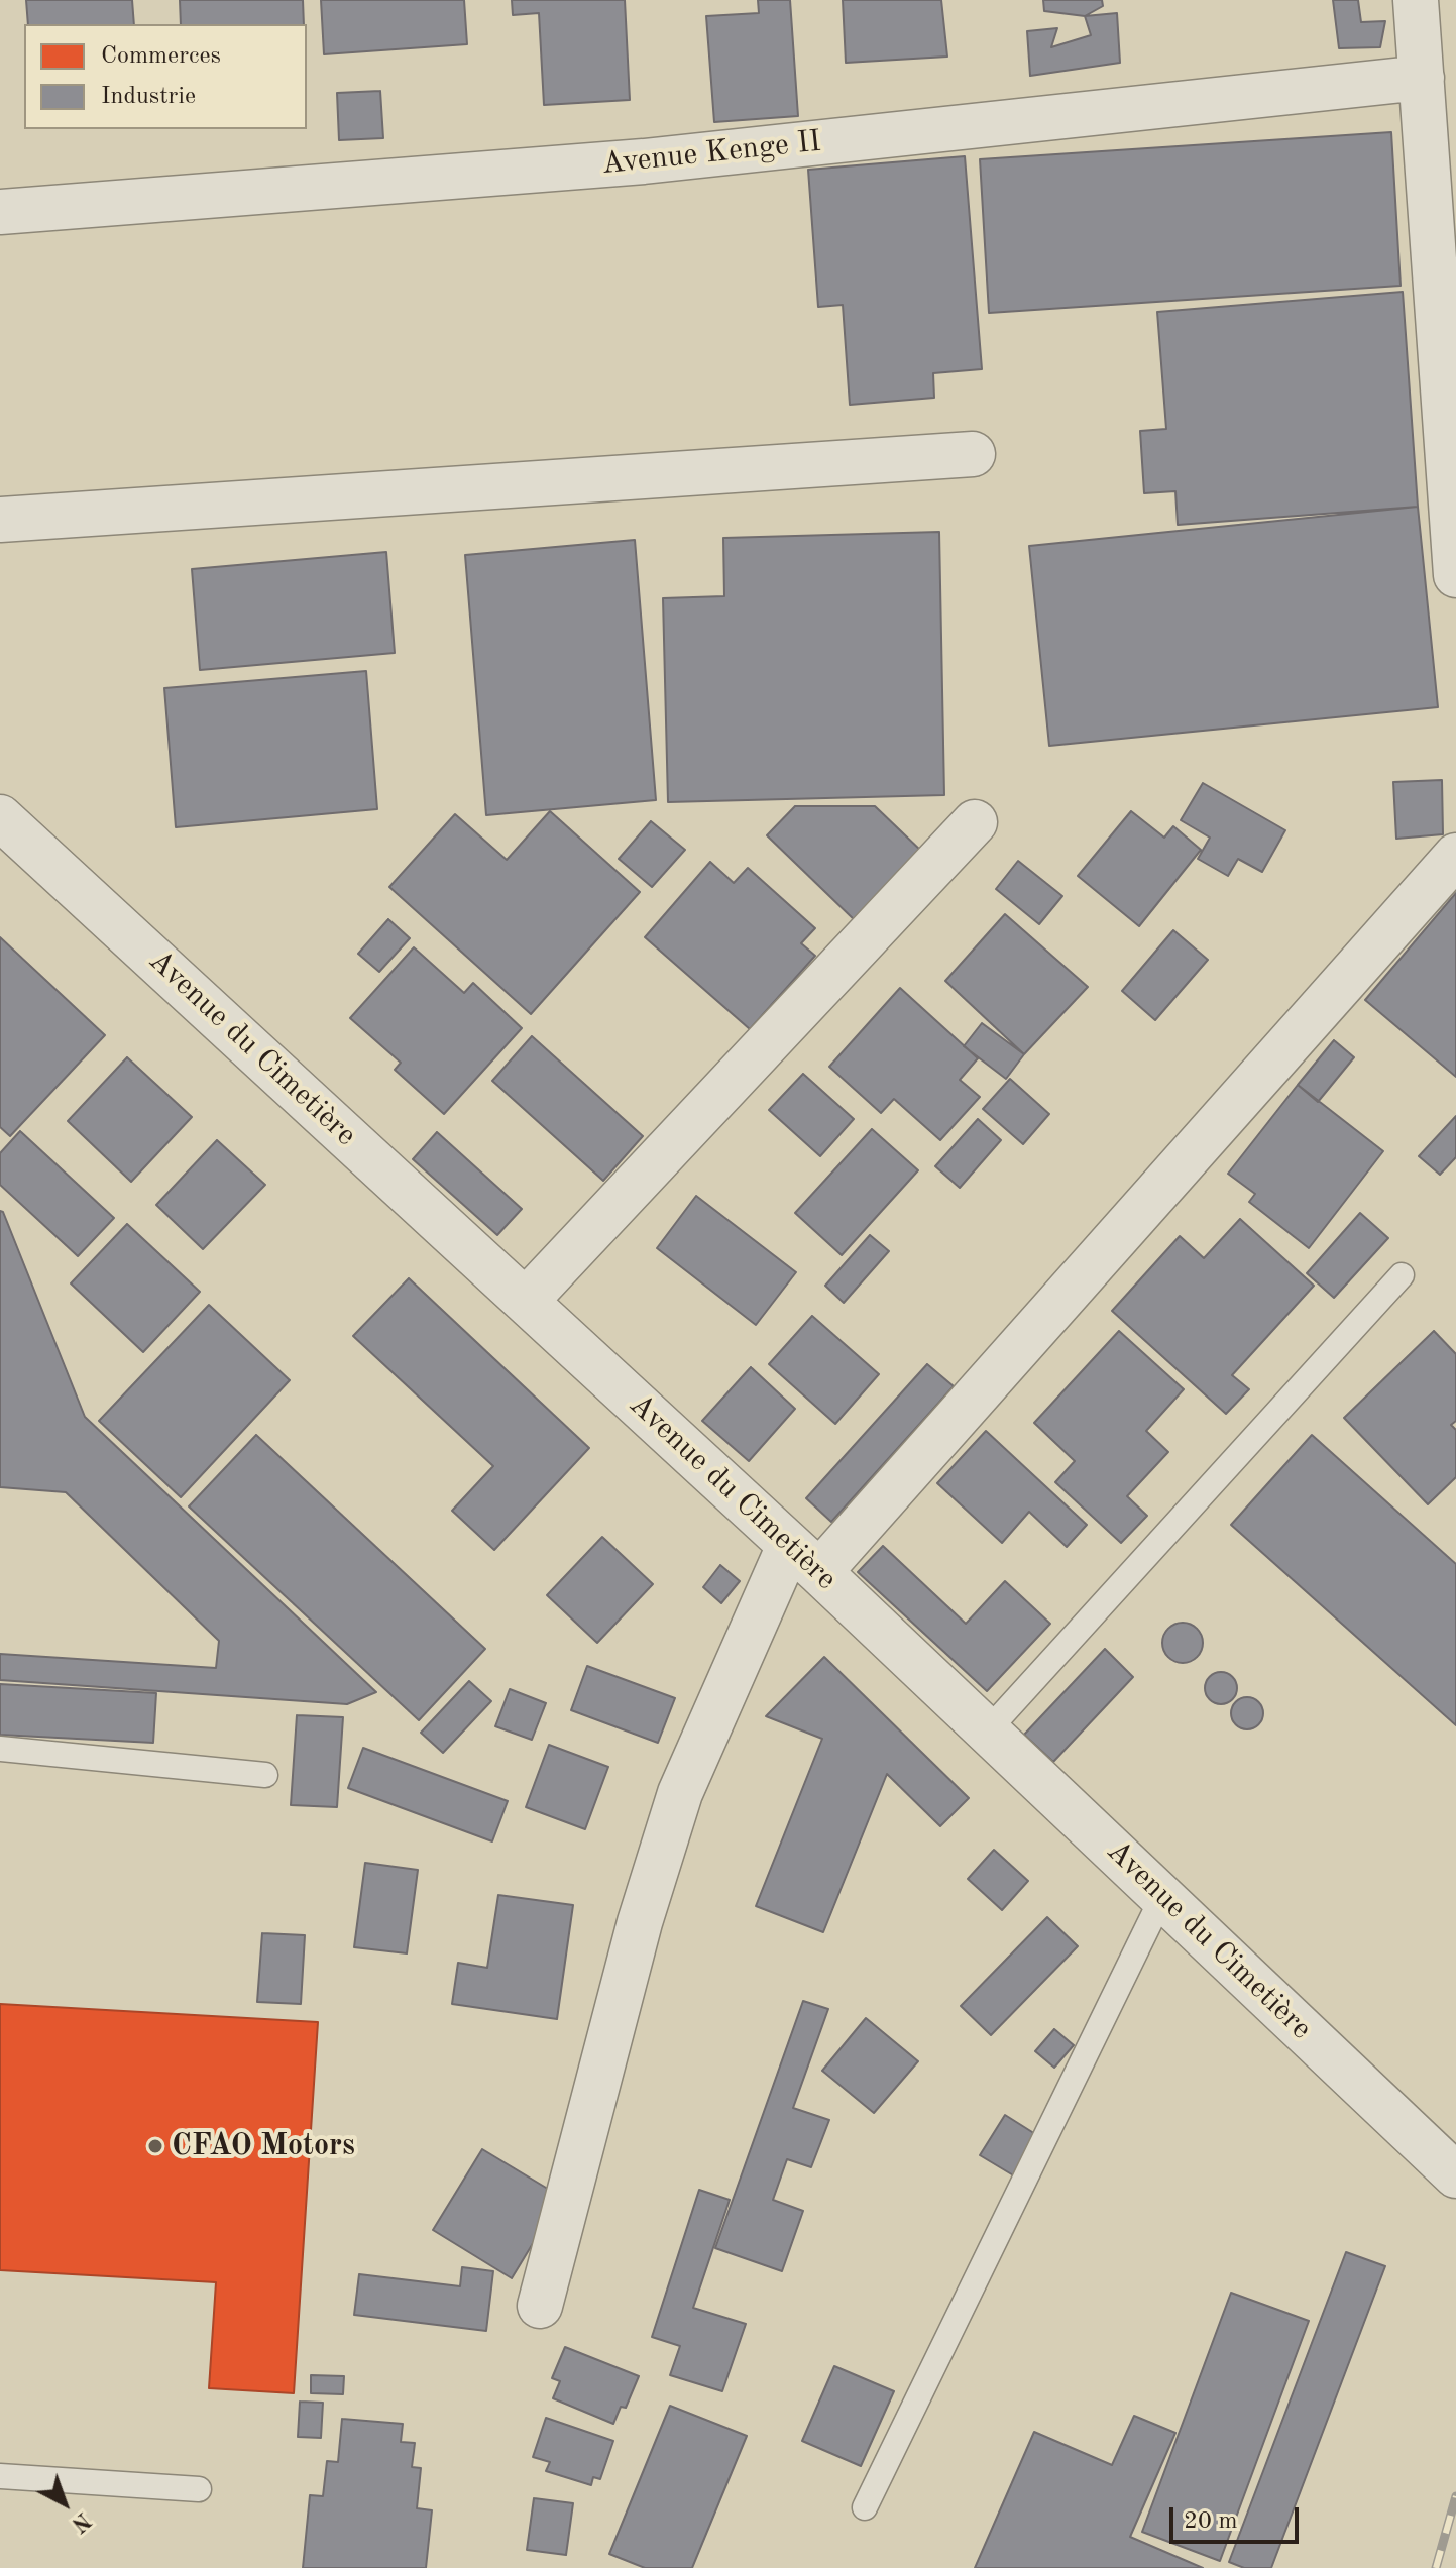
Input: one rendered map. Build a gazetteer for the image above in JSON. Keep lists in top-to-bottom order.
{
  "streets": {
    "street": ["Avenue Kenge II", "Avenue du Cimetière"]
  },
  "places": ["CFAO Motors"],
  "legend": ["Commerces", "Industrie"],
  "scale_bar": "20 m",
  "north": "bottom right"
}
